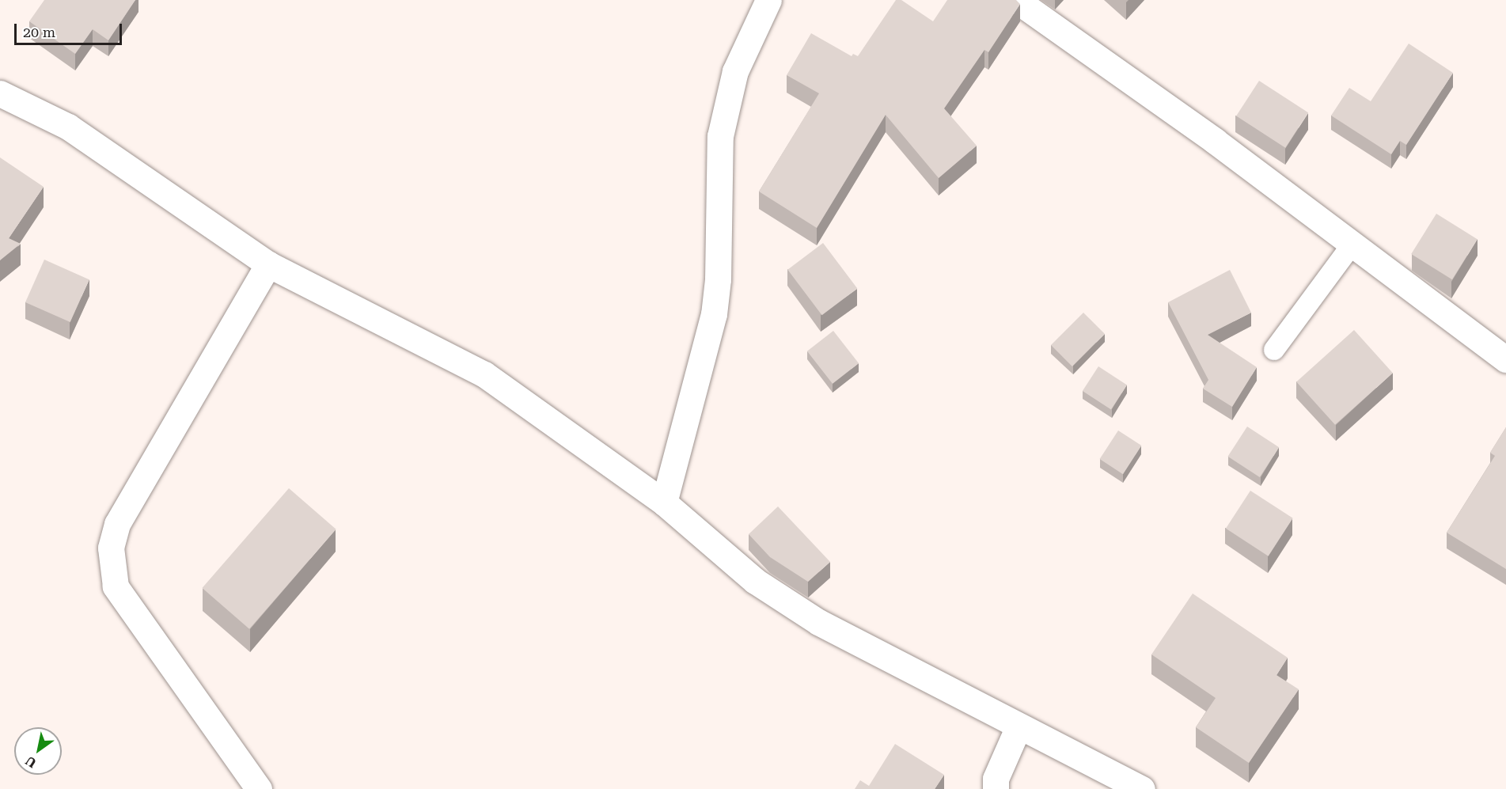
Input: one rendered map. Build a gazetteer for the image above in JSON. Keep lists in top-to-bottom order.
{
  "scale_bar": "20 m",
  "north": "bottom left"
}
